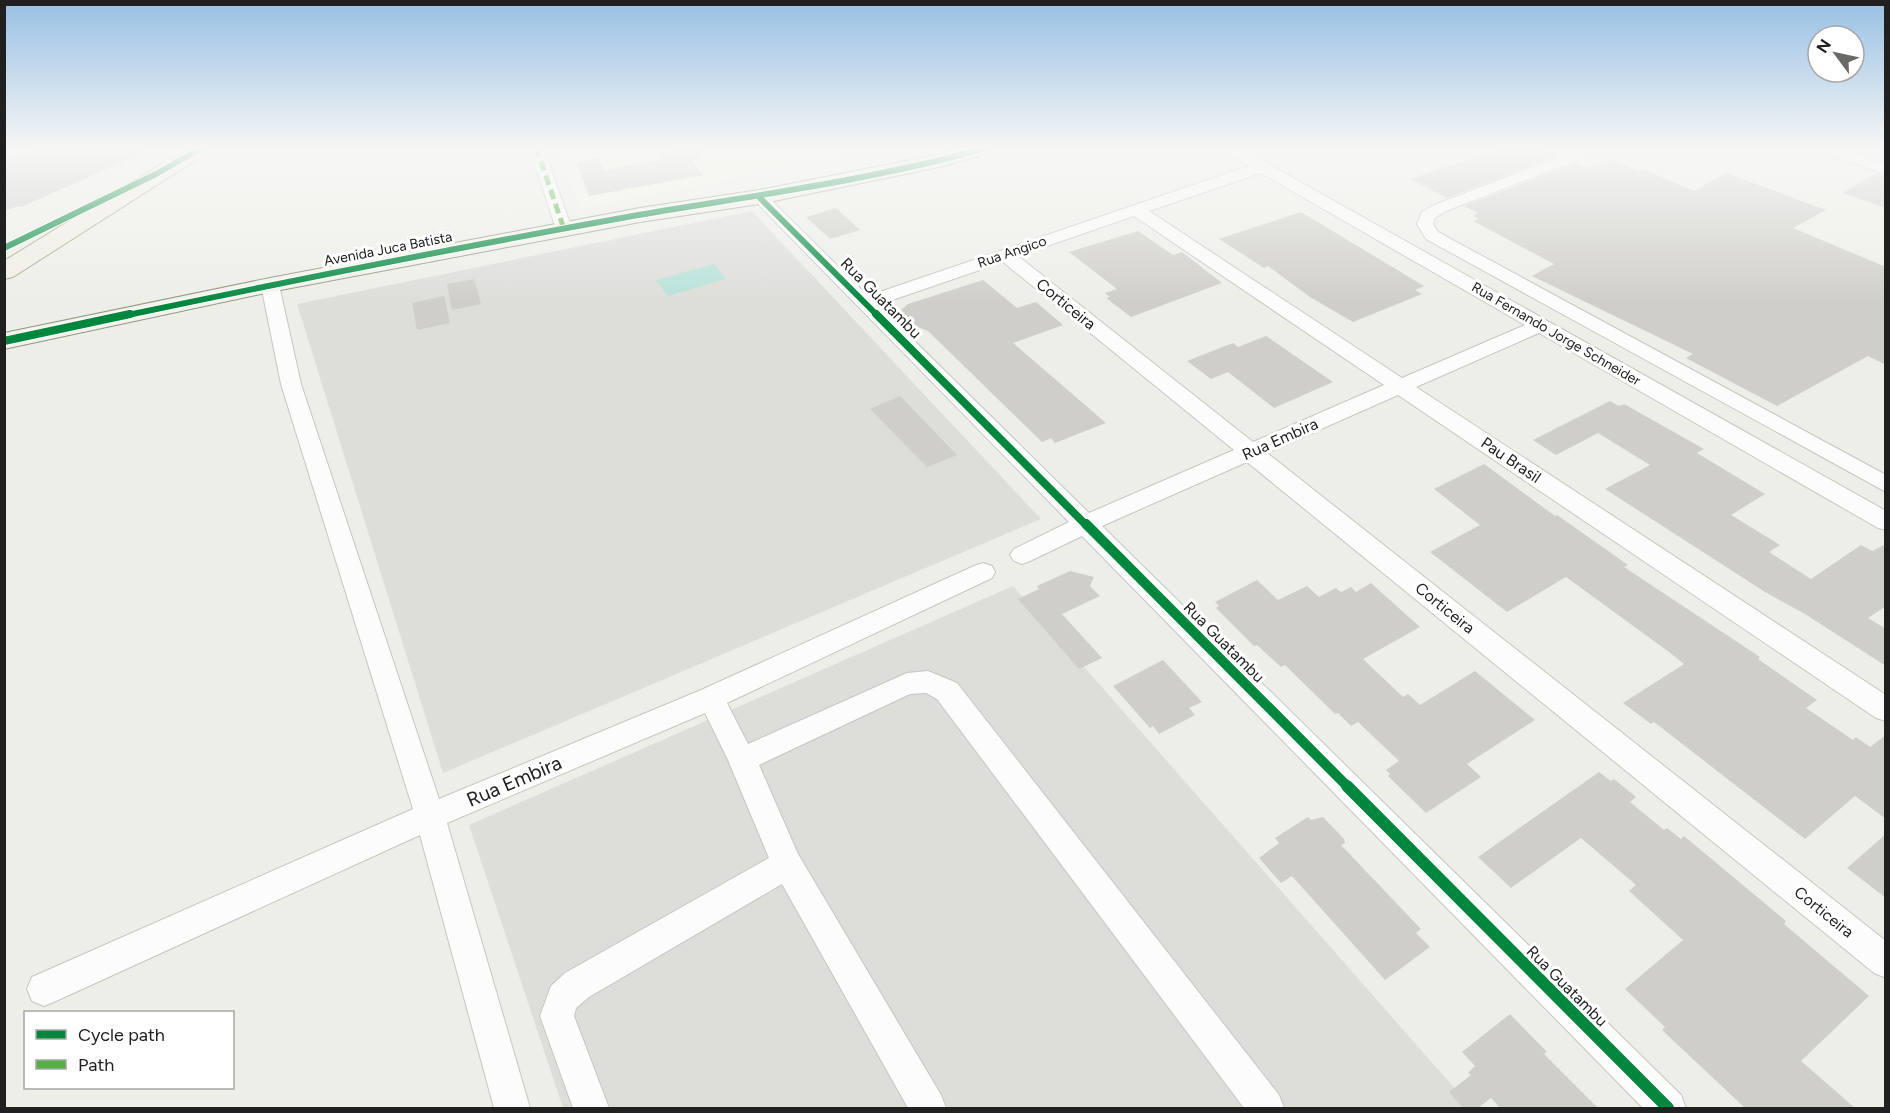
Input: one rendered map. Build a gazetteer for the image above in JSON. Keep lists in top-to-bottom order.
{
  "streets": {
    "main road": ["Avenida Juca Batista"],
    "street": [
      "Rua Angico",
      "Rua Guatambu",
      "Corticeira",
      "Rua Fernando Jorge Schneider",
      "Rua Embira",
      "Pau Brasil"
    ]
  },
  "crossings": [
    ["Rua Angico", "Rua Guatambu"],
    ["Rua Angico", "Corticeira"],
    ["Rua Angico", "Pau Brasil"],
    ["Rua Guatambu", "Rua Embira"],
    ["Corticeira", "Rua Embira"],
    ["Rua Fernando Jorge Schneider", "Rua Embira"],
    ["Rua Embira", "Pau Brasil"]
  ],
  "legend": ["Cycle path", "Path"],
  "north": "top left"
}
